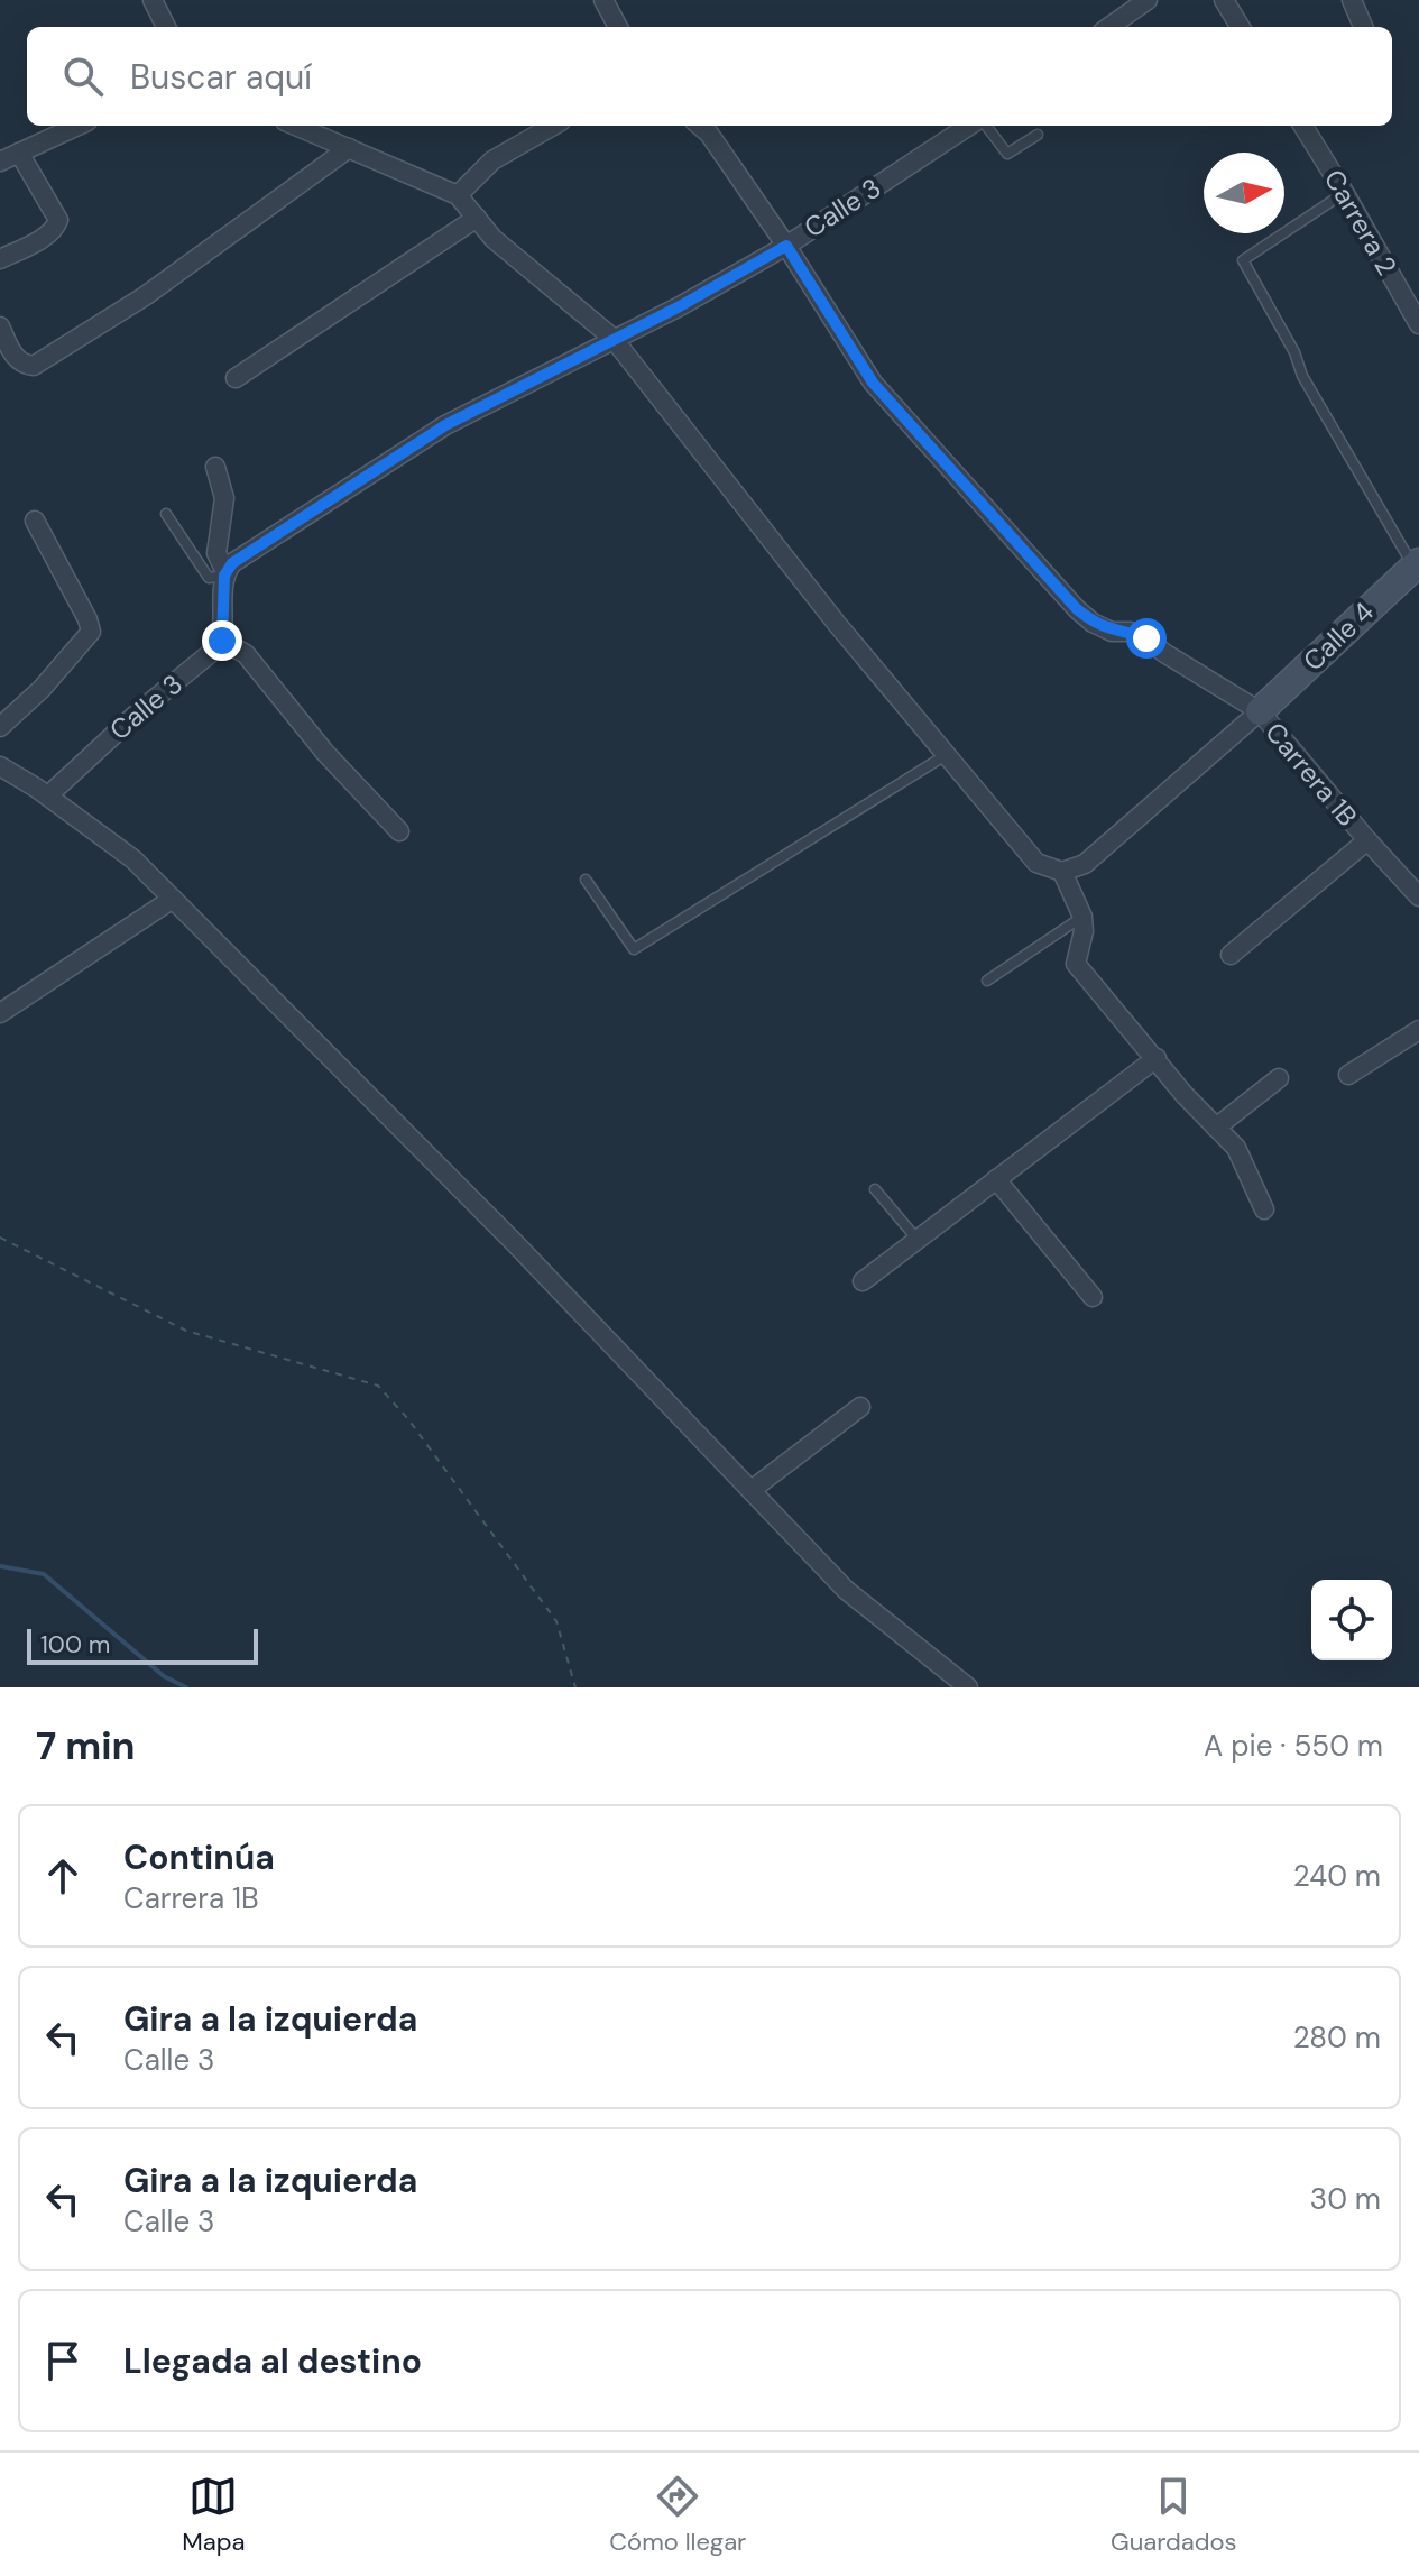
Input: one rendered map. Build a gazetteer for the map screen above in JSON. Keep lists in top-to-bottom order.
{
  "streets": {
    "street": [
      "Calle 3",
      "Carrera 2",
      "Calle 4",
      "Carrera 1B"
    ]
  },
  "crossings": [
    ["Calle 3", "Carrera 1B"],
    ["Calle 4", "Carrera 1B"]
  ],
  "scale_bar": "100 m",
  "north": "right",
  "page": {
    "search": "Buscar aquí",
    "scale": "100 m",
    "heading": ["7 min", "A pie · 550 m"],
    "list": [
      ["Continúa", "Carrera 1B", "240 m"],
      ["Gira a la izquierda", "Calle 3", "280 m"],
      ["Gira a la izquierda", "Calle 3", "30 m"],
      "Llegada al destino"
    ],
    "nav": ["Mapa", "Cómo llegar", "Guardados"]
  }
}
